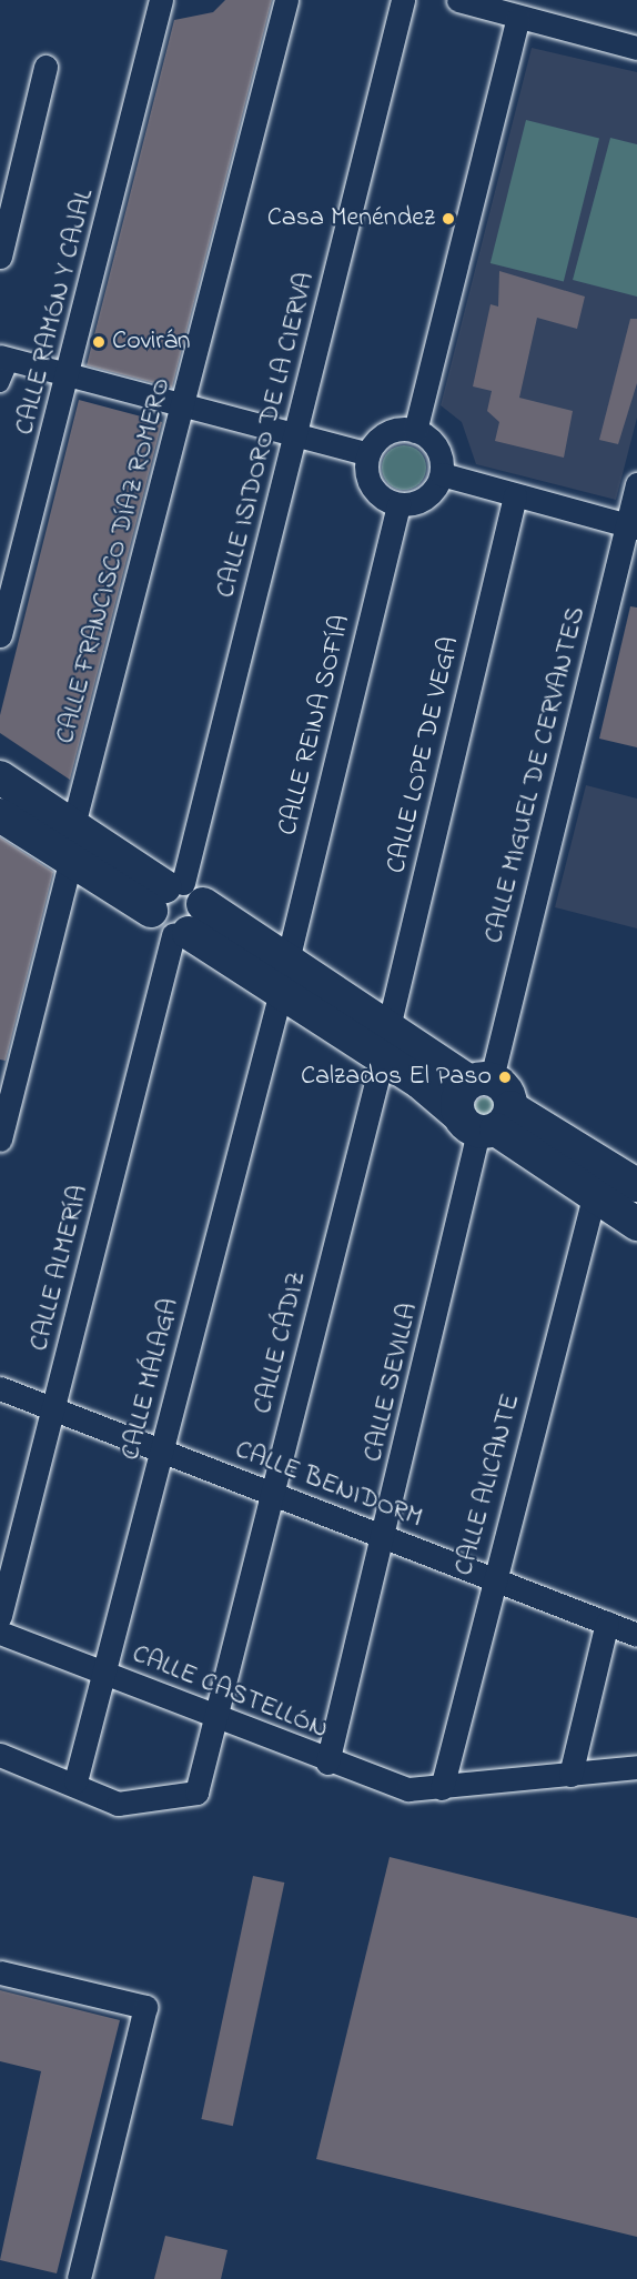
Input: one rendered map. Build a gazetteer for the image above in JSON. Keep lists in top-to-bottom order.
{
  "streets": {
    "street": [
      "CALLE RAMÓN Y CAJAL",
      "CALLE ISIDORO DE LA CIERVA",
      "CALLE FRANCISCO DÍAZ ROMERO",
      "CALLE REINA SOFÍA",
      "CALLE LOPE DE VEGA",
      "CALLE MIGUEL DE CERVANTES",
      "CALLE ALMERÍA",
      "CALLE CÁDIZ",
      "CALLE MÁLAGA",
      "CALLE SEVILLA",
      "CALLE BENIDORM",
      "CALLE ALICANTE",
      "CALLE CASTELLÓN"
    ]
  },
  "crossings": [
    ["CALLE ISIDORO DE LA CIERVA", "CALLE ALMERÍA"],
    ["CALLE REINA SOFÍA", "CALLE MÁLAGA"],
    ["CALLE ALMERÍA", "CALLE BENIDORM"],
    ["CALLE CÁDIZ", "CALLE MÁLAGA"],
    ["CALLE CÁDIZ", "CALLE BENIDORM"],
    ["CALLE CÁDIZ", "CALLE CASTELLÓN"],
    ["CALLE MÁLAGA", "CALLE BENIDORM"],
    ["CALLE MÁLAGA", "CALLE CASTELLÓN"],
    ["CALLE SEVILLA", "CALLE BENIDORM"],
    ["CALLE SEVILLA", "CALLE CASTELLÓN"],
    ["CALLE BENIDORM", "CALLE ALICANTE"],
    ["CALLE ALICANTE", "CALLE CASTELLÓN"]
  ],
  "places": ["Casa Menéndez", "Covirán", "Calzados El Paso"]
}
